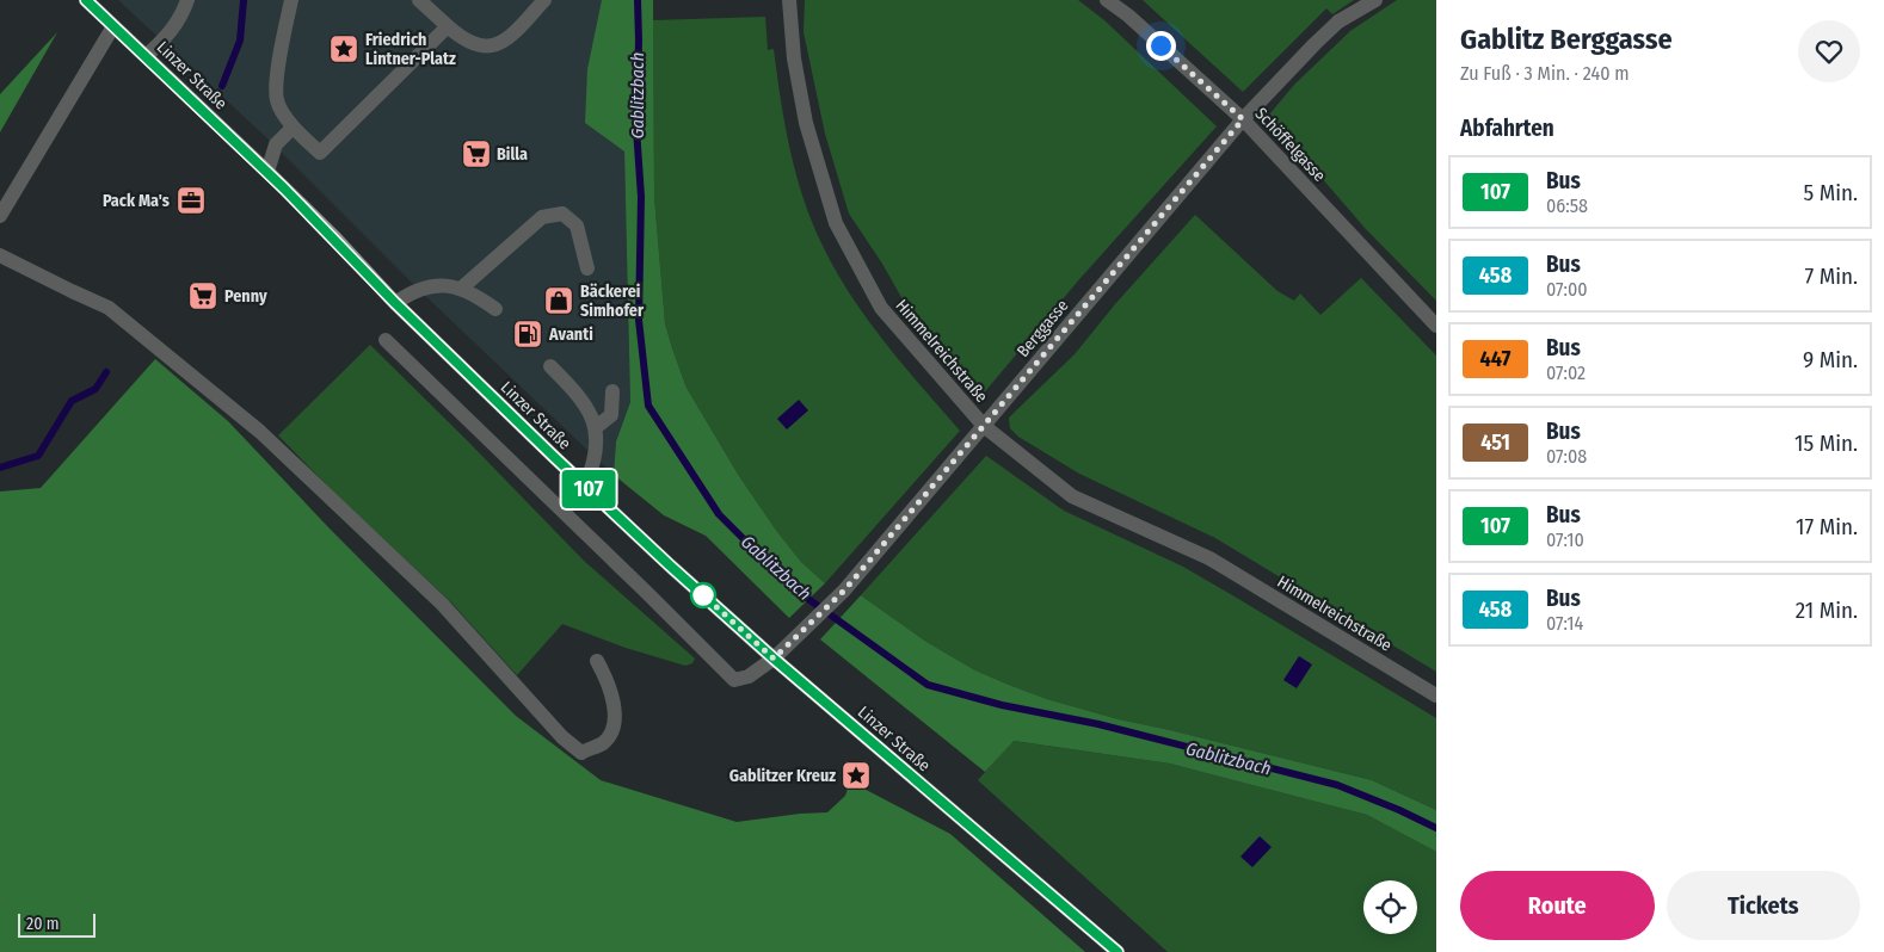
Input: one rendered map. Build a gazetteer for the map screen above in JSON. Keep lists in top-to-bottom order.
{
  "streets": {
    "main road": ["Linzer Straße"],
    "street": ["Schöffelgasse", "Berggasse", "Himmelreichstraße"]
  },
  "crossings": [
    ["Linzer Straße", "Berggasse"],
    ["Schöffelgasse", "Berggasse"],
    ["Berggasse", "Himmelreichstraße"]
  ],
  "water": ["Gablitzbach"],
  "places": {
    "place": ["Friedrich Lintner-Platz", "Gablitzer Kreuz"],
    "supermarket": ["Billa", "Penny"],
    "office": ["Pack Ma's"],
    "shop": ["Bäckerei Simhofer"],
    "fuel station": ["Avanti"]
  },
  "lines": ["bus line 107"],
  "scale_bar": "20 m",
  "page": {
    "on_map": "107",
    "heading": [
      ["Gablitz Berggasse", "Zu Fuß · 3 Min. · 240 m"],
      "Abfahrten"
    ],
    "list": [
      {
        "mark": "107",
        "name": "Bus",
        "note": "06:58",
        "value": "5 Min."
      },
      {
        "mark": "458",
        "name": "Bus",
        "note": "07:00",
        "value": "7 Min."
      },
      {
        "mark": "447",
        "name": "Bus",
        "note": "07:02",
        "value": "9 Min."
      },
      {
        "mark": "451",
        "name": "Bus",
        "note": "07:08",
        "value": "15 Min."
      },
      {
        "mark": "107",
        "name": "Bus",
        "note": "07:10",
        "value": "17 Min."
      },
      {
        "mark": "458",
        "name": "Bus",
        "note": "07:14",
        "value": "21 Min."
      }
    ],
    "buttons": ["Route", "Tickets"],
    "scale": "20 m"
  }
}
